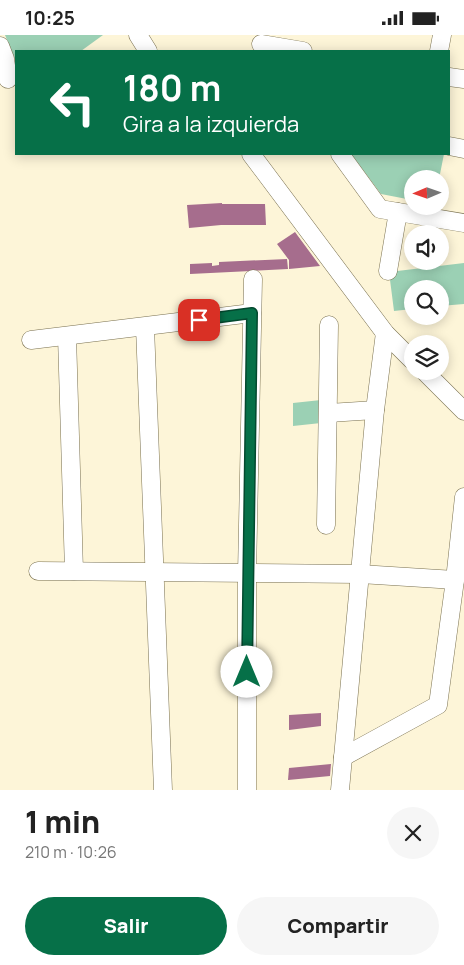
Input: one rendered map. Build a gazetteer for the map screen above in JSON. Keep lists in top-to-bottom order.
{
  "north": "left",
  "page": {
    "status": "10:25",
    "turn": ["180 m", "Gira a la izquierda"],
    "heading": ["1 min", "210 m · 10:26"],
    "buttons": ["Salir", "Compartir"]
  }
}
